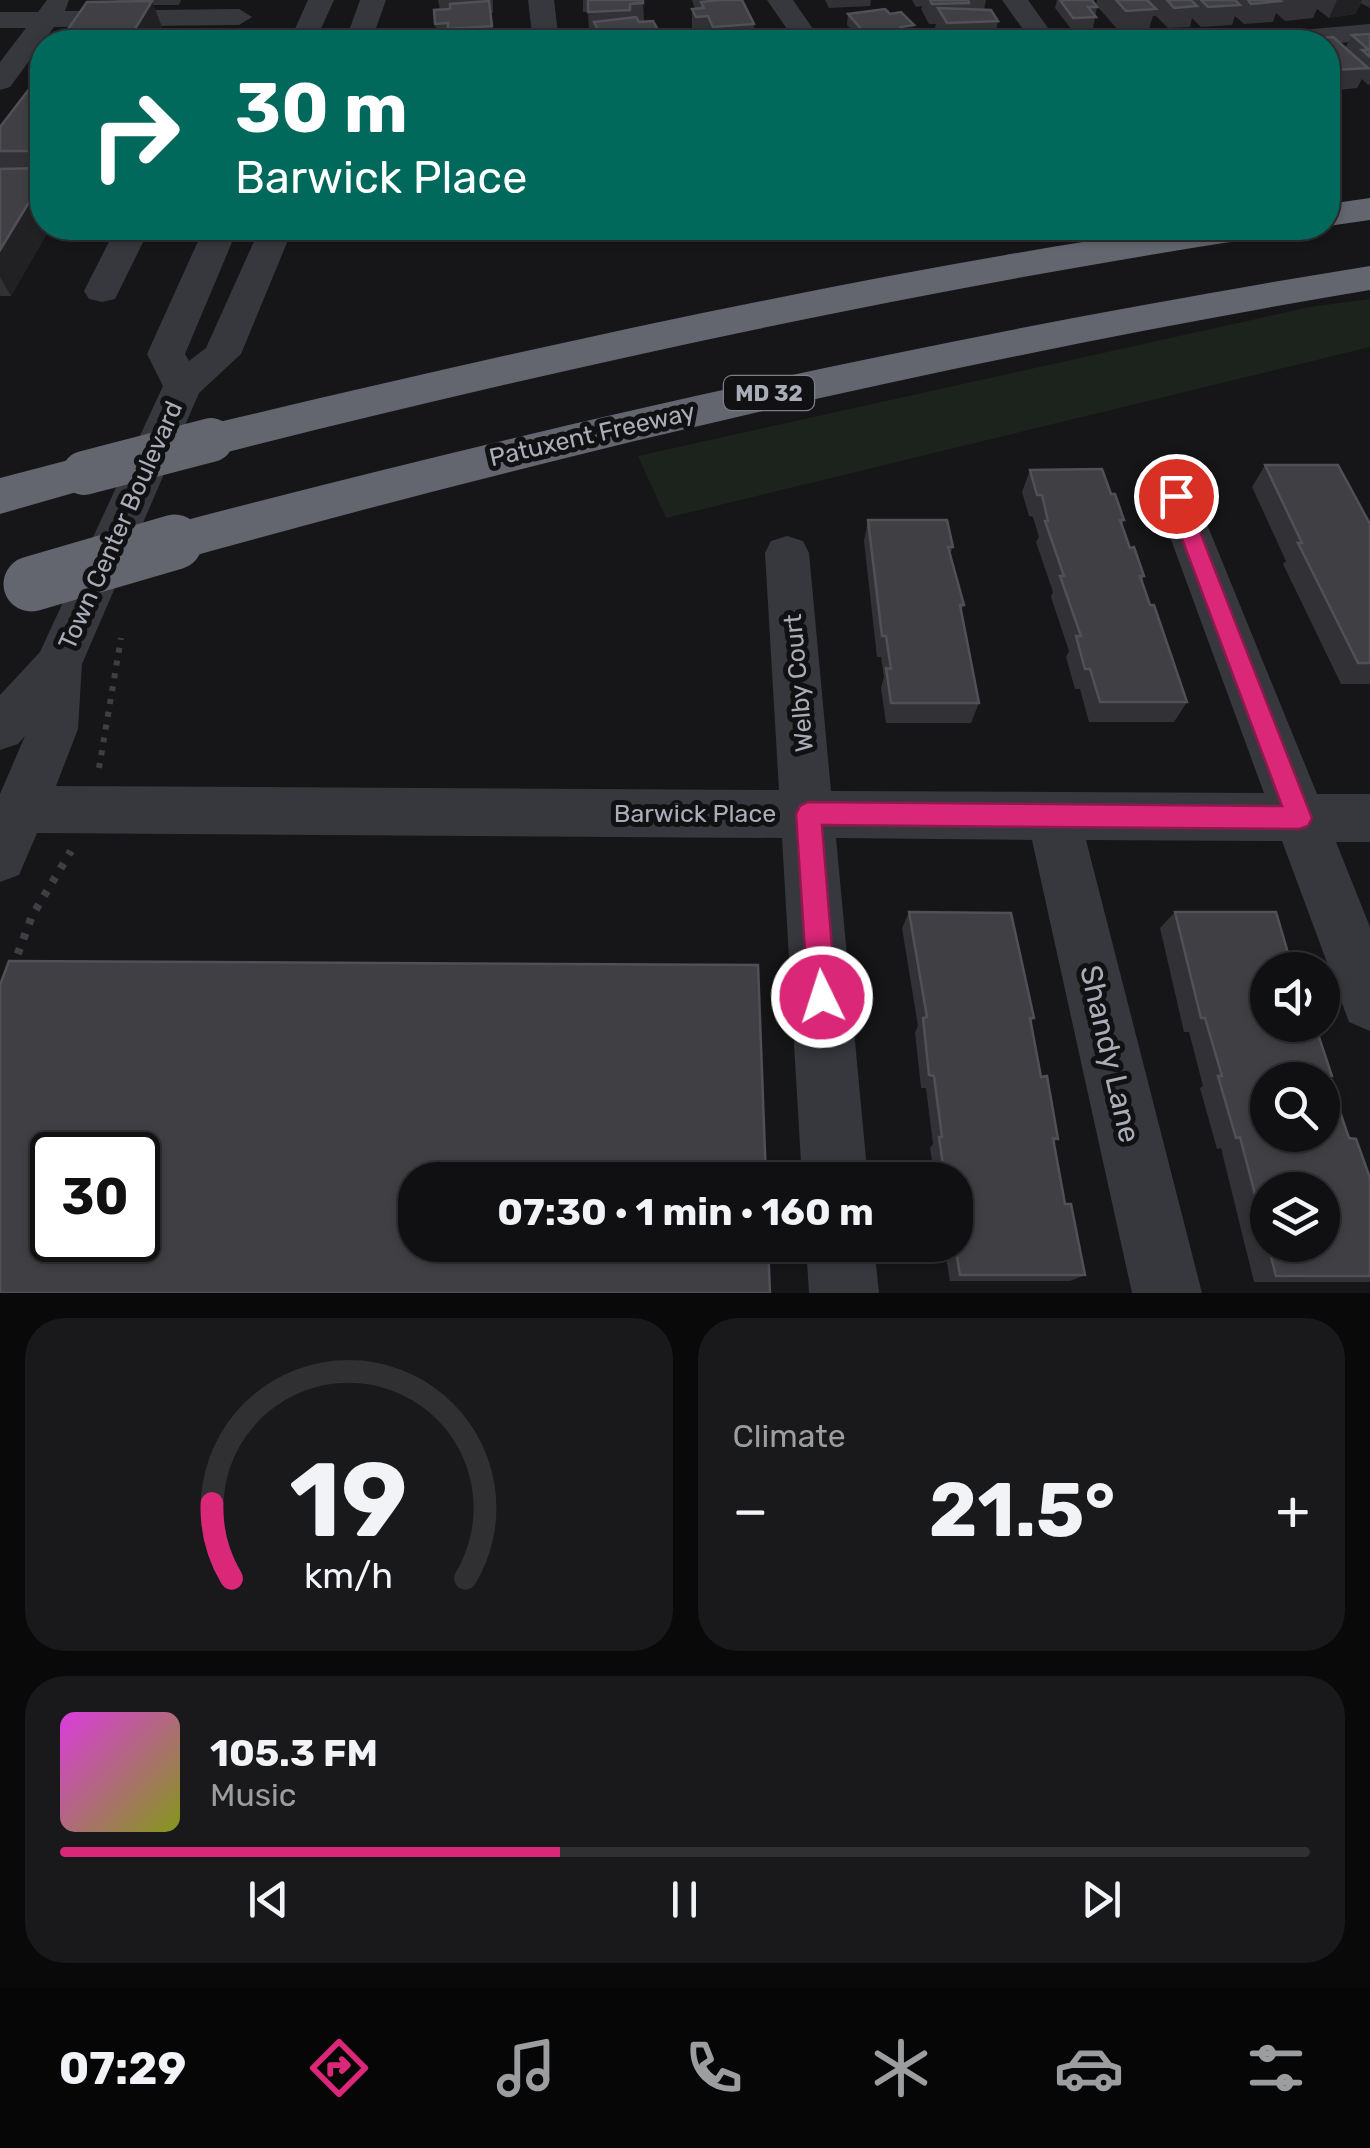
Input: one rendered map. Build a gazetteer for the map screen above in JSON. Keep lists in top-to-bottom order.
{
  "streets": {
    "highway": ["MD 32", "Patuxent Freeway"],
    "street": [
      "Town Center Boulevard",
      "Welby Court",
      "Barwick Place",
      "Shandy Lane"
    ]
  },
  "crossings": [
    ["Town Center Boulevard", "Barwick Place"],
    ["Welby Court", "Barwick Place"],
    ["Barwick Place", "Shandy Lane"]
  ],
  "page": {
    "turn": ["30 m", "Barwick Place"],
    "limit": "30",
    "trip": "07:30 · 1 min · 160 m",
    "tile": "Climate",
    "heat": ["−", "21.5°", "+"],
    "song": ["105.3 FM", "Music"],
    "tabs": "07:29",
    "gauge": ["19", "km/h"]
  }
}
